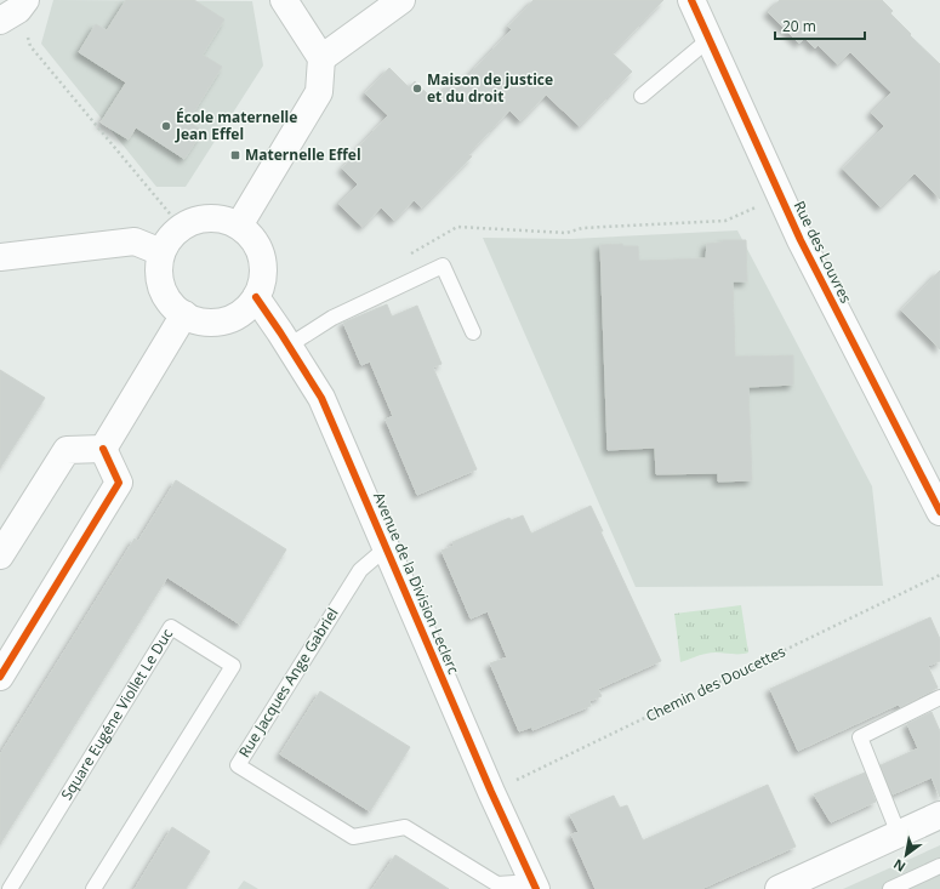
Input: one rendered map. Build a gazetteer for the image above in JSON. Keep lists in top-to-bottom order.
{
  "streets": {
    "street": ["Rue des Louvres", "Avenue de la Division Leclerc"],
    "lane": ["Rue Jacques Ange Gabriel", "Square Eugéne Viollet Le Duc"],
    "path": ["Chemin des Doucettes"]
  },
  "crossings": [
    ["Avenue de la Division Leclerc", "Rue Jacques Ange Gabriel"],
    ["Avenue de la Division Leclerc", "Chemin des Doucettes"]
  ],
  "places": {
    "other": ["Maison de justice et du droit", "École maternelle Jean Effel"],
    "transit": ["Maternelle Effel"]
  },
  "scale_bar": "20 m",
  "north": "bottom left"
}
